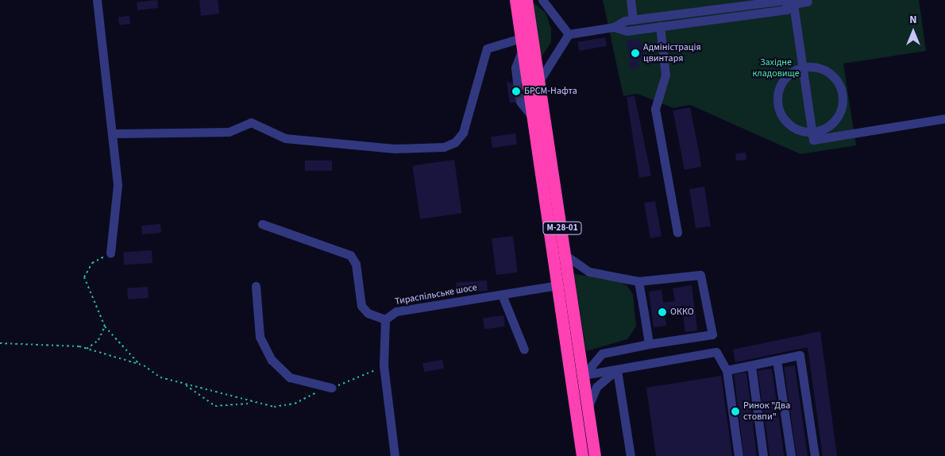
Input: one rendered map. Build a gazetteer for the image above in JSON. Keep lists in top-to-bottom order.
{
  "streets": {
    "highway": ["М-28-01"],
    "street": ["Тираспільське шосе"]
  },
  "crossings": [
    ["М-28-01", "Тираспільське шосе"]
  ],
  "parks": ["Західне кладовище"],
  "places": [
    "Адміністрація цвинтаря",
    "БРСМ-Нафта",
    "ОККО",
    "Ринок \"Два стовпи\""
  ],
  "north": "top"
}
